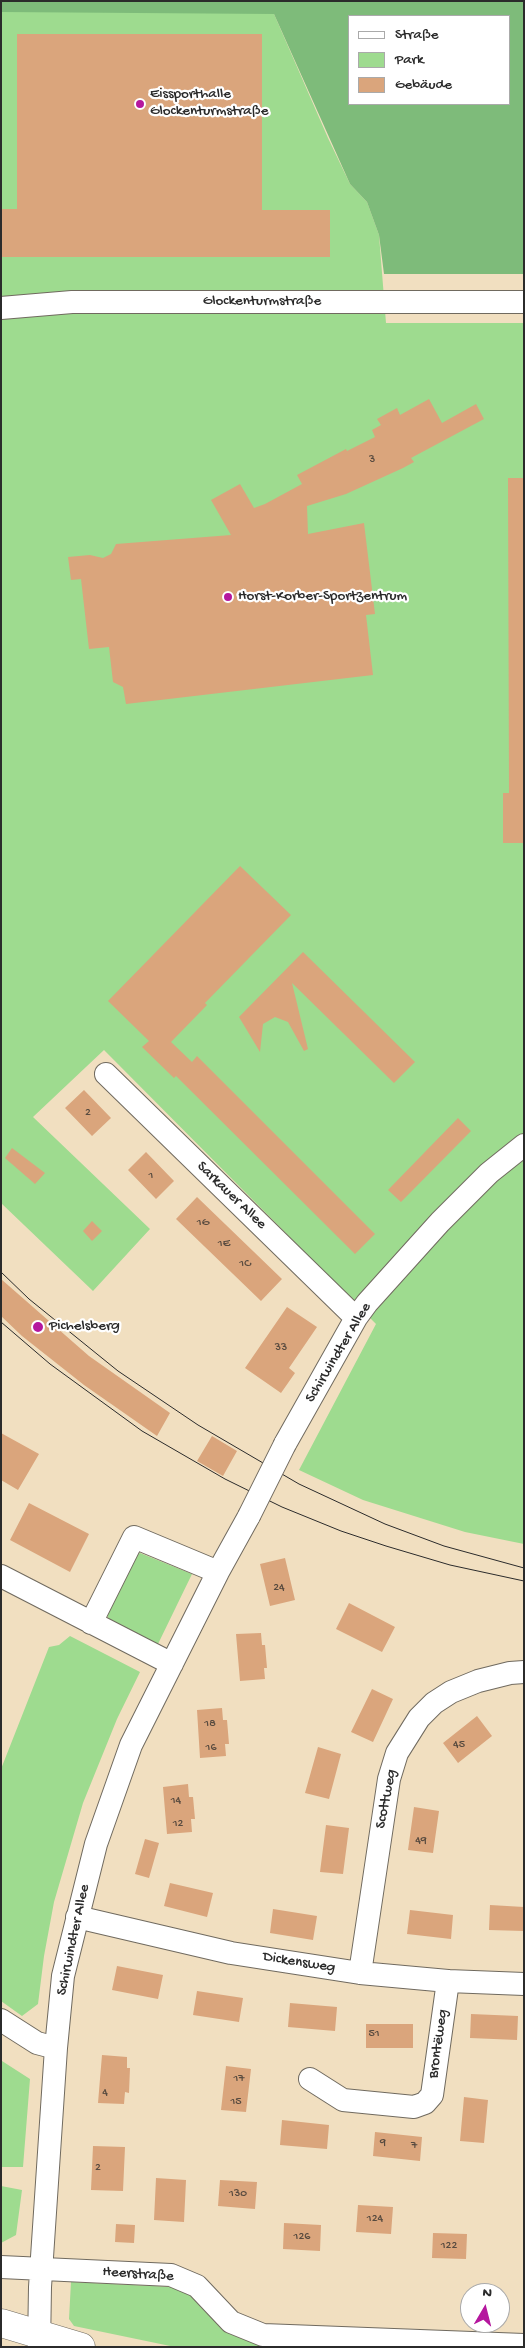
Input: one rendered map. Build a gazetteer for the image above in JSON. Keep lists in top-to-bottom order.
{
  "streets": {
    "street": [
      "Glockenturmstraße",
      "Sarkauer Allee",
      "Schirwindter Allee",
      "Scottweg",
      "Dickensweg",
      "Brontëweg",
      "Heerstraße"
    ]
  },
  "crossings": [
    ["Sarkauer Allee", "Schirwindter Allee"],
    ["Schirwindter Allee", "Dickensweg"],
    ["Schirwindter Allee", "Heerstraße"],
    ["Scottweg", "Dickensweg"],
    ["Dickensweg", "Brontëweg"]
  ],
  "places": ["Eissporthalle Glockenturmstraße", "Horst-Korber-Sportzentrum", "Pichelsberg"],
  "house_numbers": [
    "3",
    "2",
    "1",
    "1G",
    "1E",
    "1C",
    "33",
    "24",
    "18",
    "45",
    "16",
    "14",
    "12",
    "49",
    "51",
    "17",
    "4",
    "15",
    "9",
    "7",
    "2",
    "130",
    "124",
    "126",
    "122"
  ],
  "legend": ["Straße", "Park", "Gebäude"],
  "north": "top"
}
